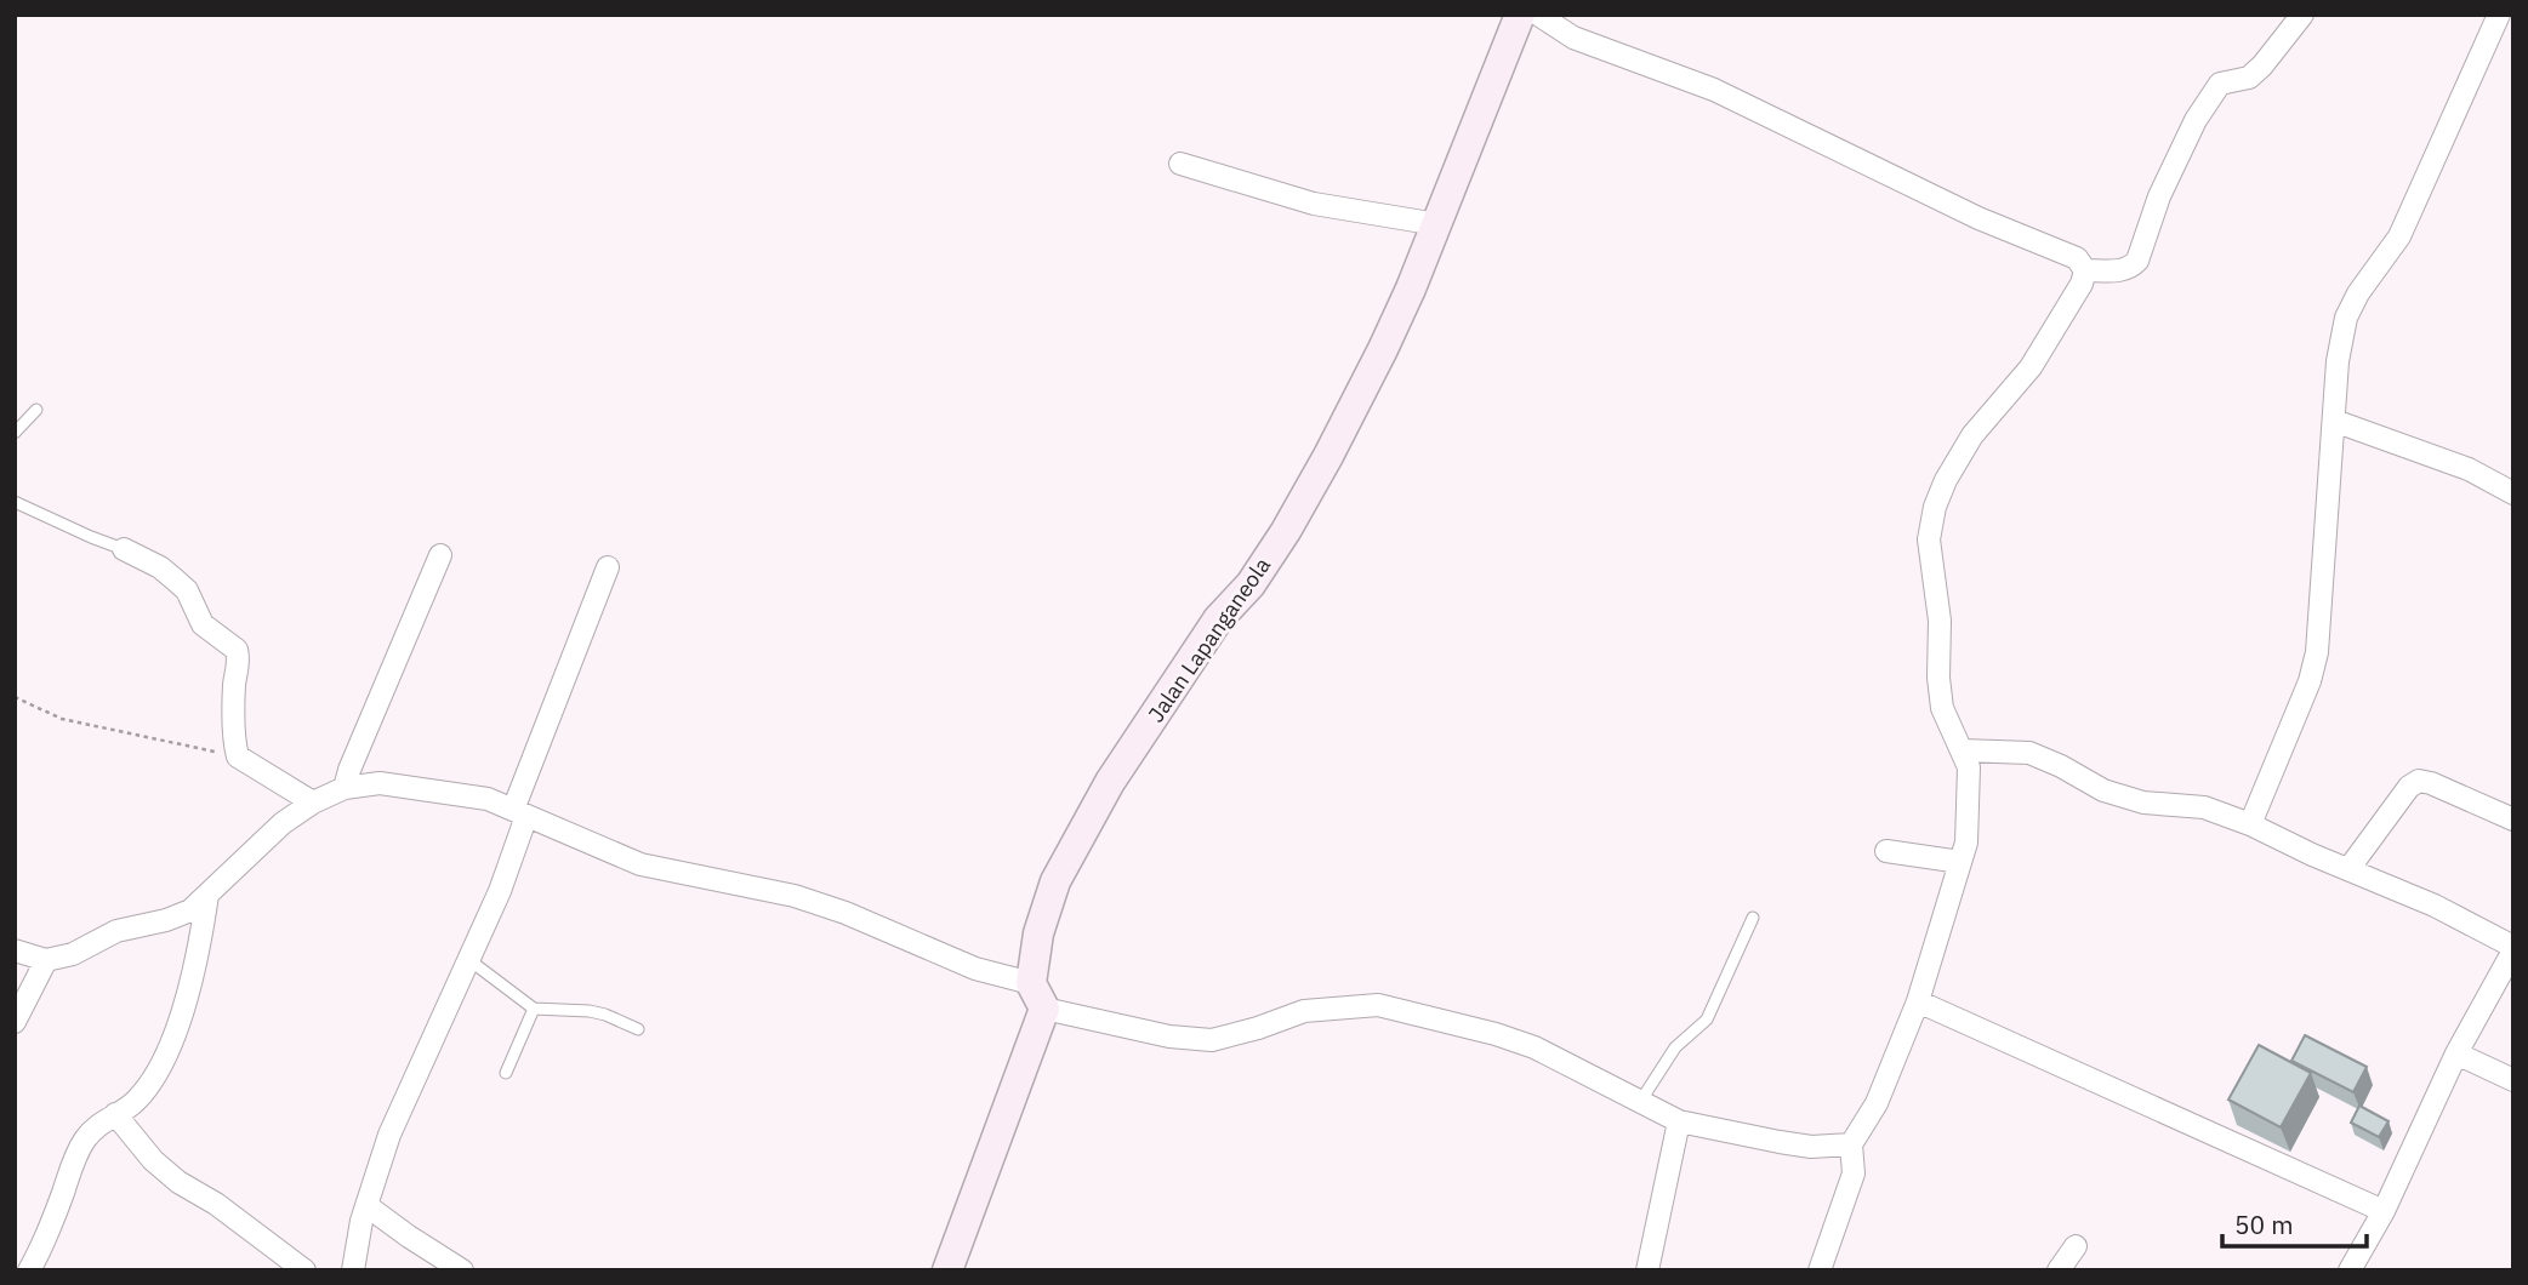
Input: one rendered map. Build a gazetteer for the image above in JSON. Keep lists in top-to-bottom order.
{
  "streets": {
    "street": ["Jalan Lapanganeola"]
  },
  "scale_bar": "50 m"
}
